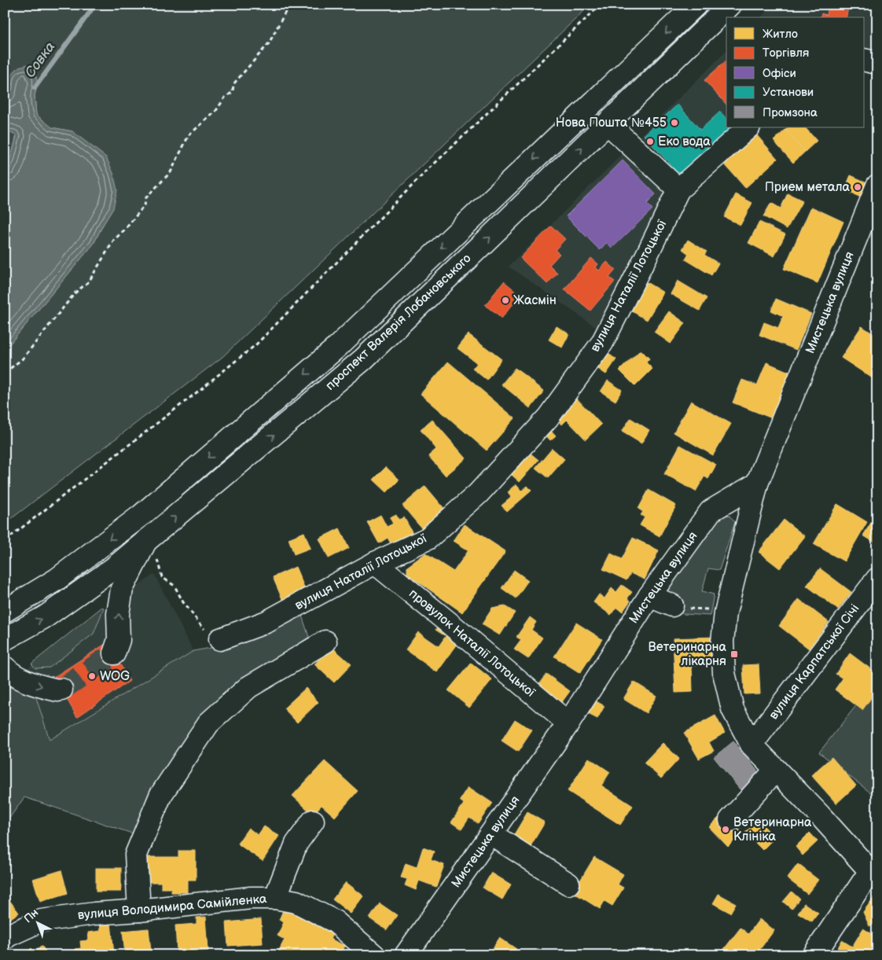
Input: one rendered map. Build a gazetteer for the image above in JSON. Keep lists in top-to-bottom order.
{
  "streets": {
    "street": [
      "вулиця Наталії Лотоцької",
      "Мистецька вулиця",
      "проспект Валерія Лобановського",
      "провулок Наталії Лотоцької",
      "вулиця Карпатської Січі",
      "вулиця Володимира Самійленка"
    ]
  },
  "crossings": [
    ["вулиця Наталії Лотоцької", "провулок Наталії Лотоцької"],
    ["Мистецька вулиця", "провулок Наталії Лотоцької"]
  ],
  "water": ["Совка"],
  "places": {
    "other": [
      "Нова Пошта №455",
      "Еко вода",
      "Прием метала",
      "Жасмін",
      "WOG",
      "Ветеринарна Клініка"
    ],
    "transit": ["Ветеринарна лікарня"]
  },
  "legend": [
    "Житло",
    "Торгівля",
    "Офіси",
    "Установи",
    "Промзона"
  ],
  "north": "top left"
}
